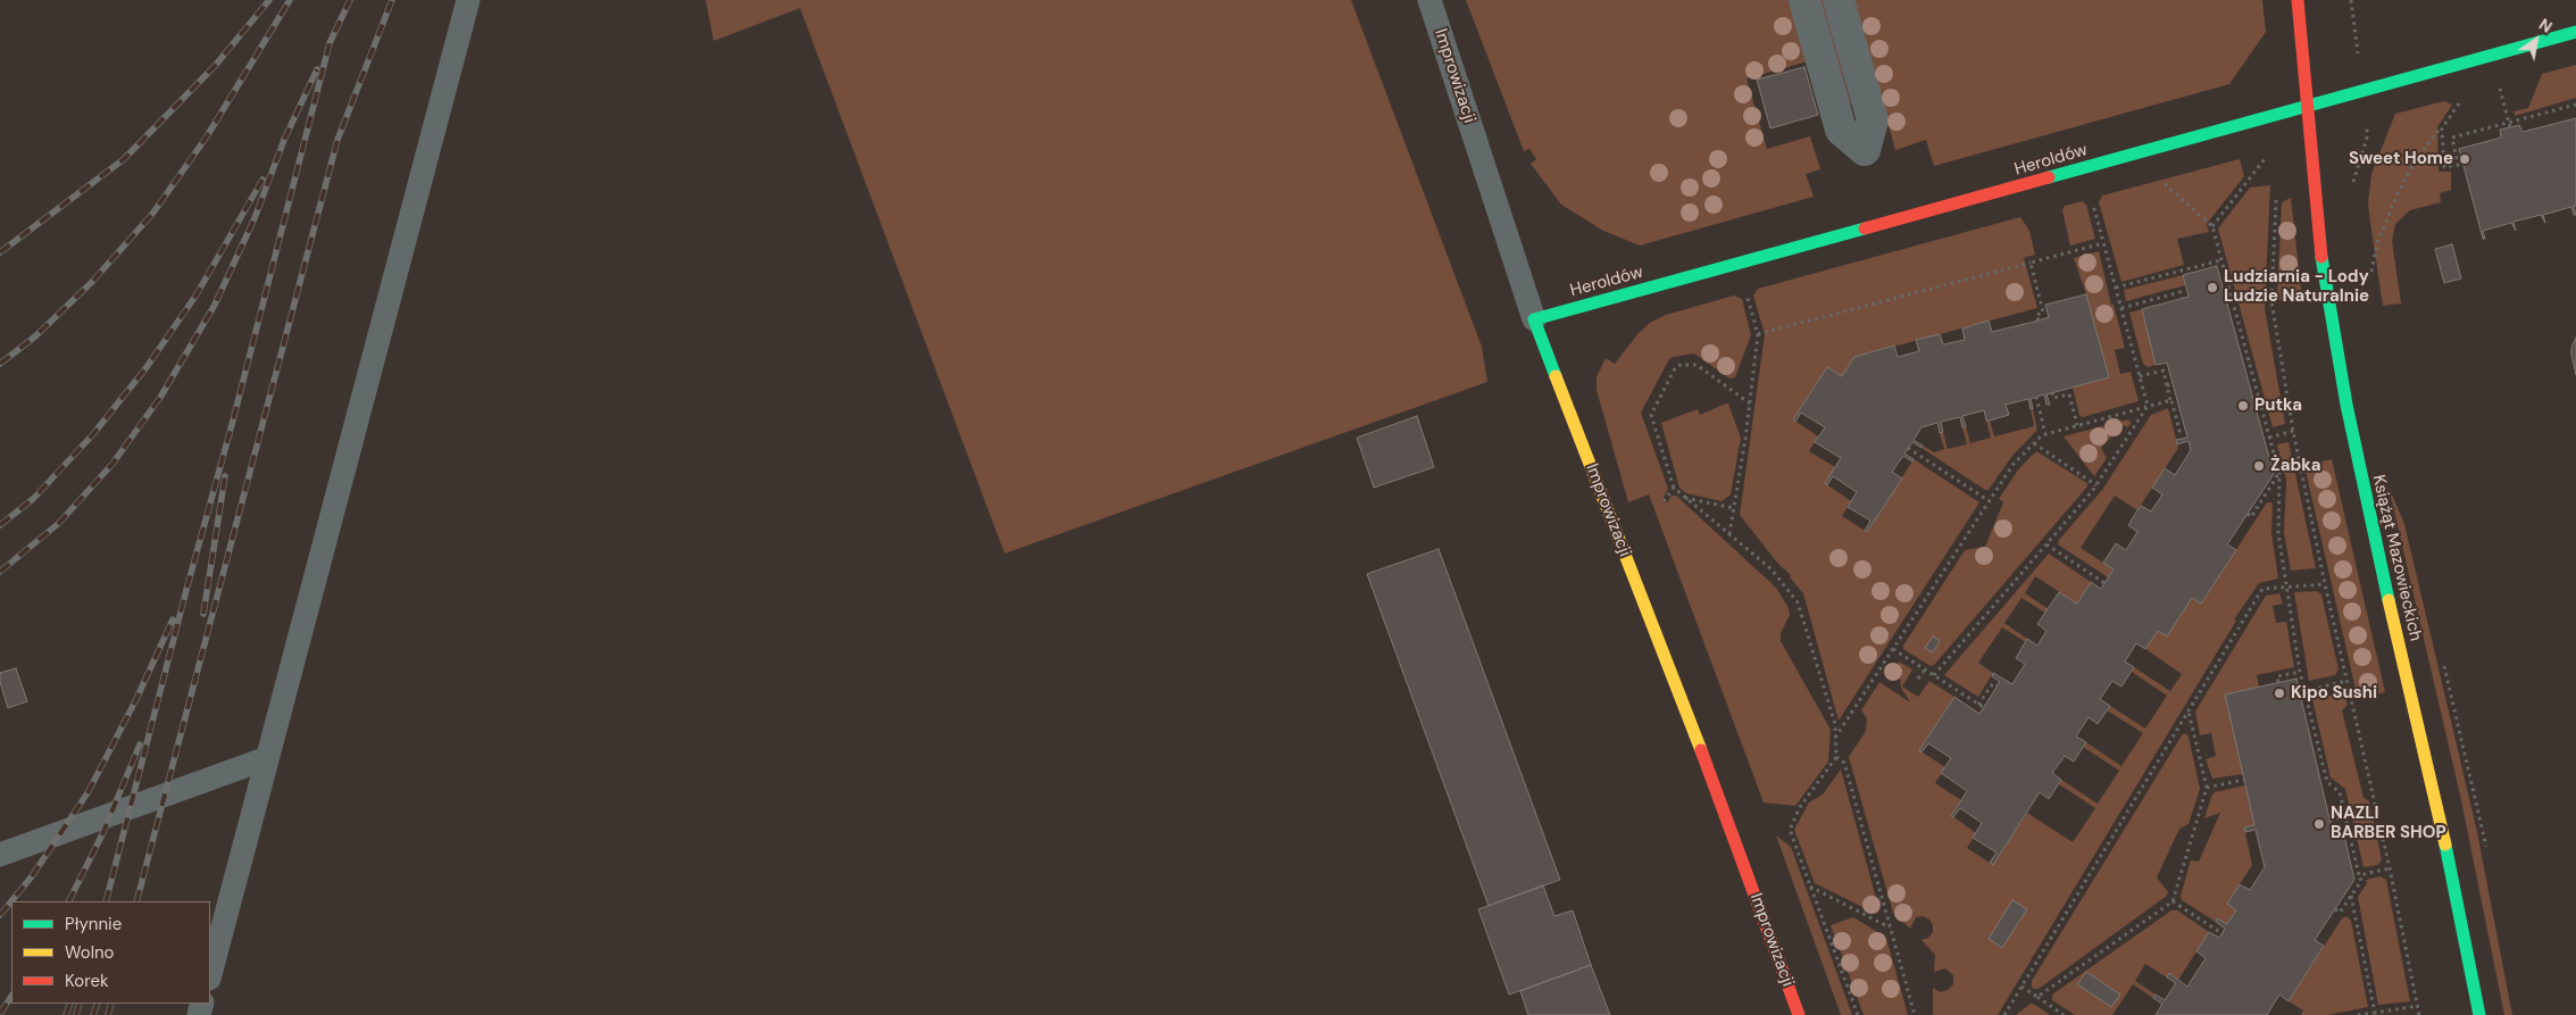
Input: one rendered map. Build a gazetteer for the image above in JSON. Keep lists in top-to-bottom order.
{
  "streets": {
    "street": ["Improwizacji", "Heroldów", "Książąt Mazowieckich"]
  },
  "crossings": [
    ["Improwizacji", "Heroldów"],
    ["Heroldów", "Książąt Mazowieckich"]
  ],
  "places": [
    "Sweet Home",
    "Ludziarnia - Lody Ludzie Naturalnie",
    "Putka",
    "Żabka",
    "Kipo Sushi",
    "NAZLI BARBER SHOP"
  ],
  "legend": ["Płynnie", "Wolno", "Korek"],
  "north": "top right"
}
